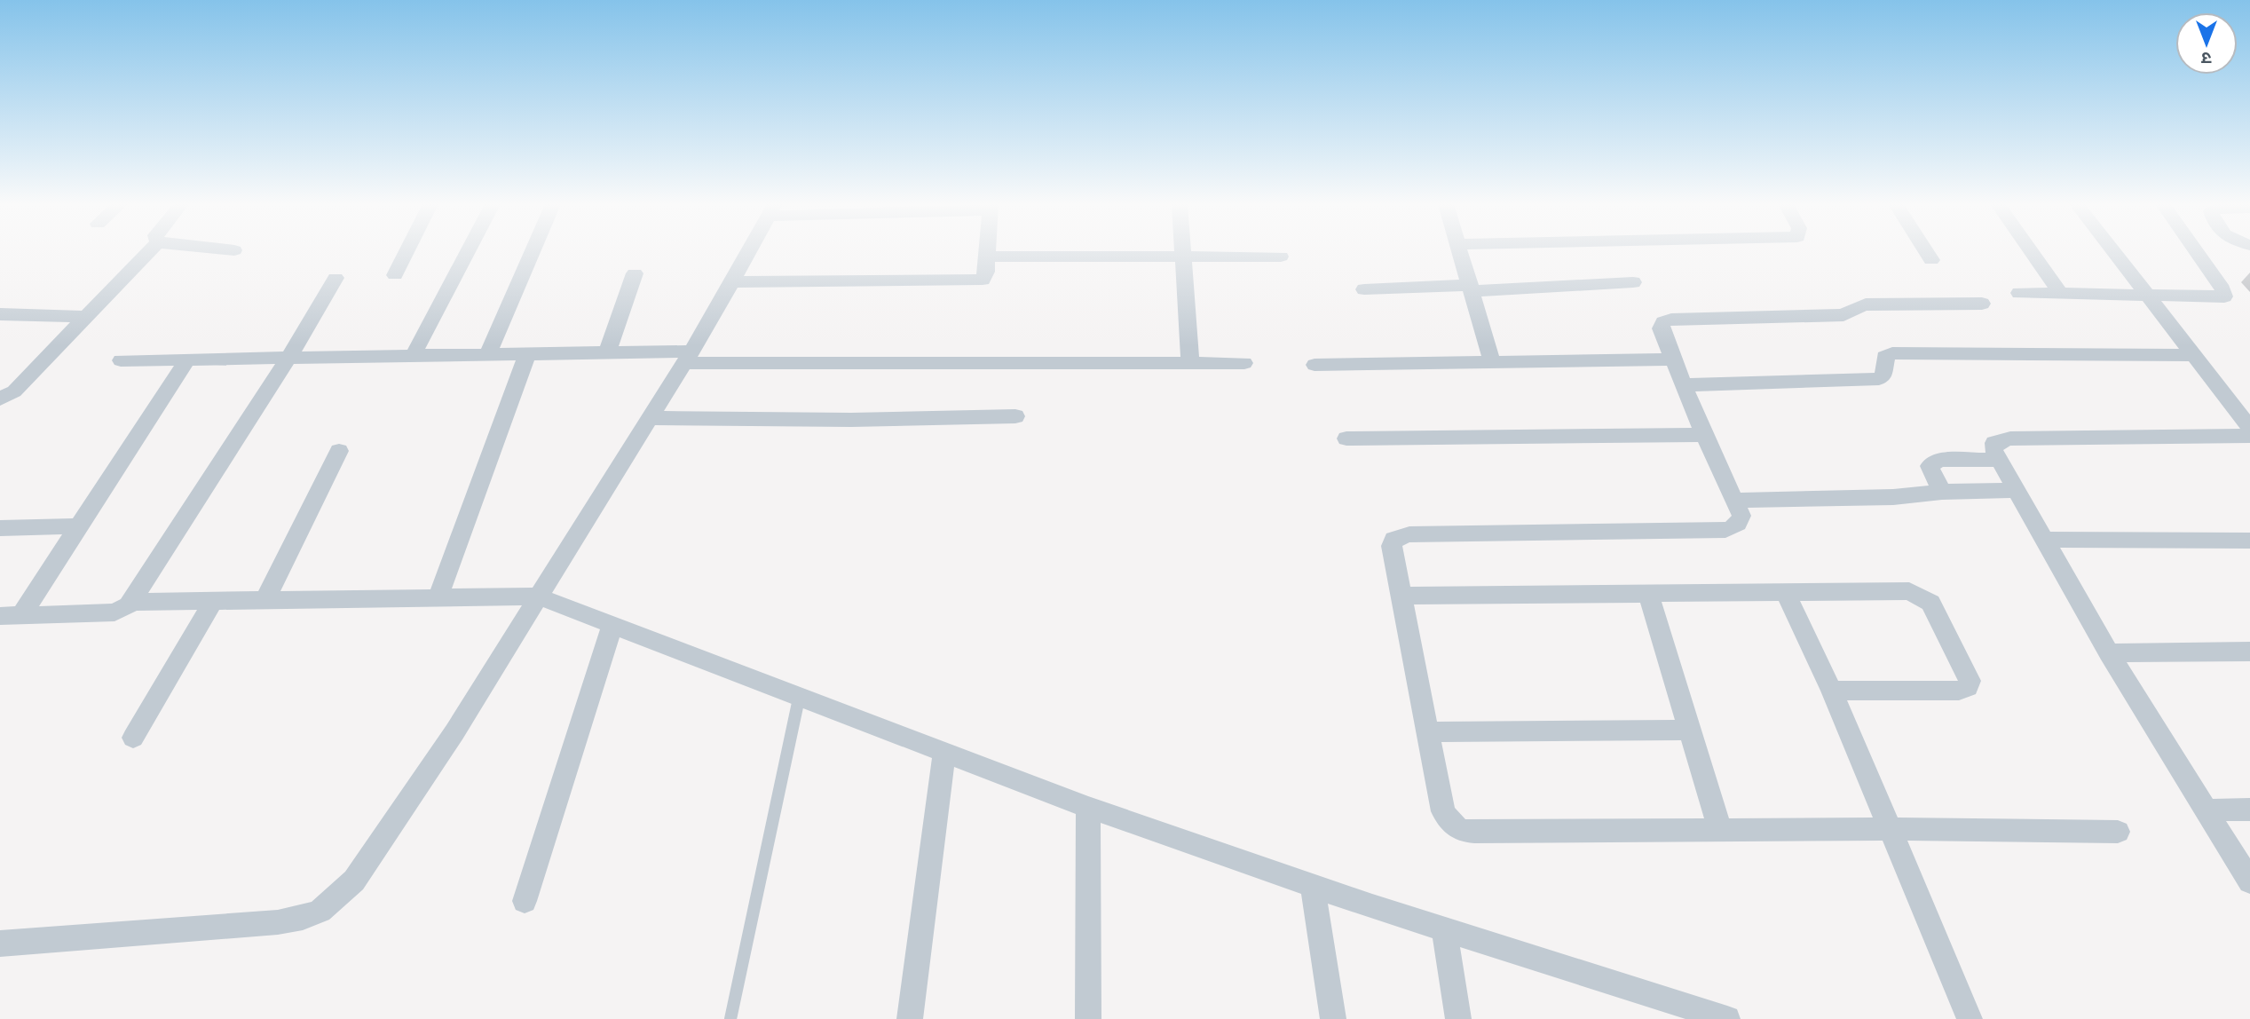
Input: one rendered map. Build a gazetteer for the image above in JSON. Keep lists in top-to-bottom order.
{
  "north": "bottom"
}
